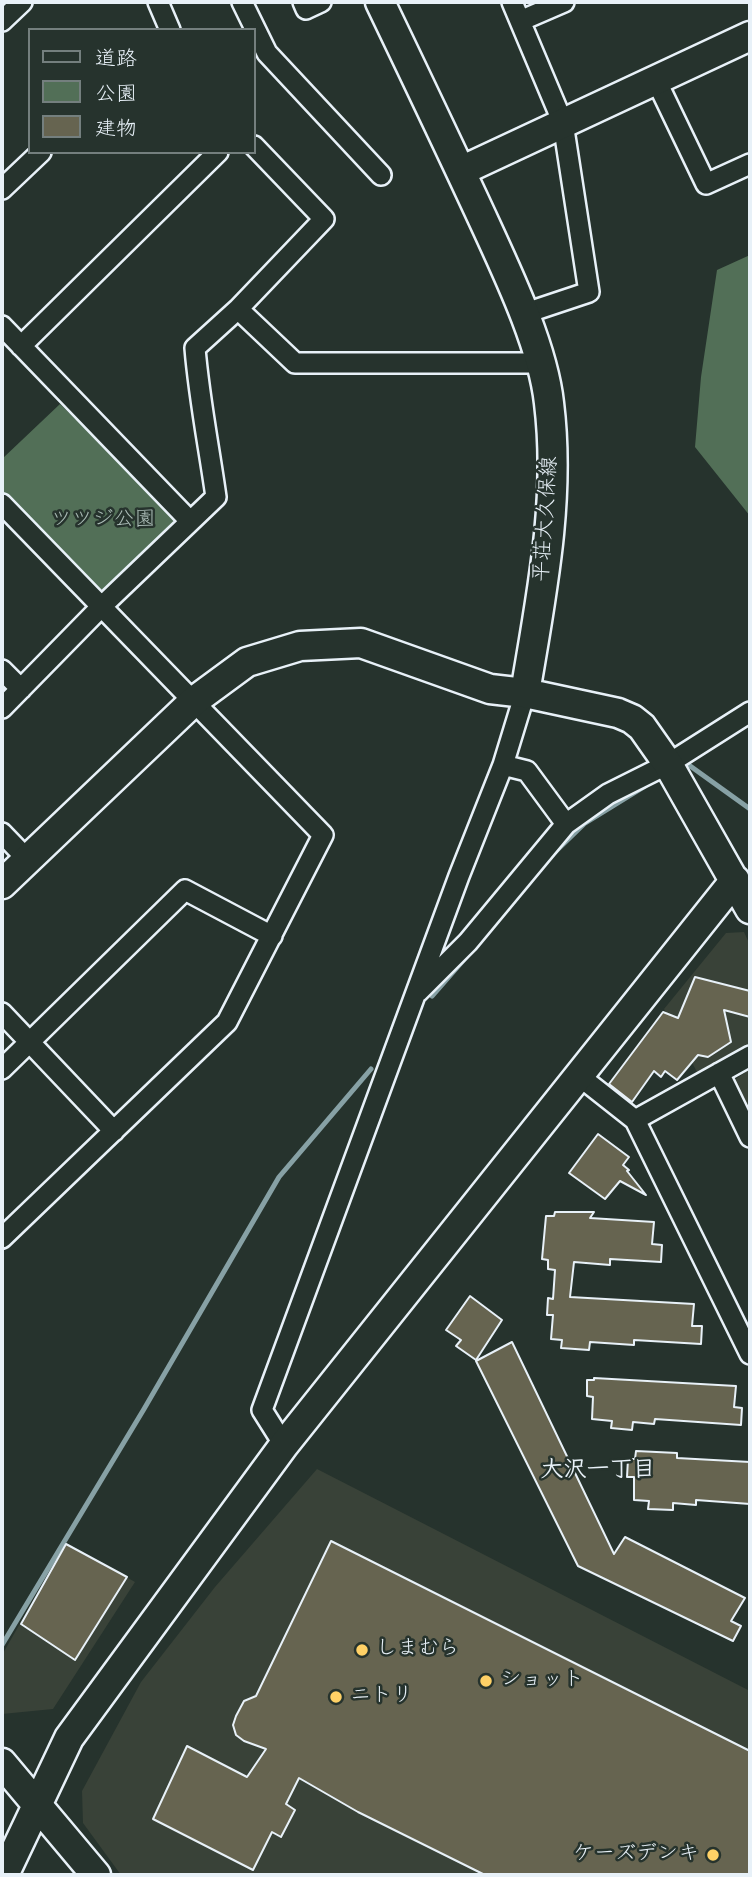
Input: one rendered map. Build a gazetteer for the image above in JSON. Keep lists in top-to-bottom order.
{
  "streets": {
    "street": ["平荘大久保線"]
  },
  "districts": ["大沢一丁目"],
  "parks": ["ツツジ公園"],
  "places": [
    "しまむら",
    "ショット",
    "ニトリ",
    "ケーズデンキ"
  ],
  "legend": ["道路", "公園", "建物"]
}
